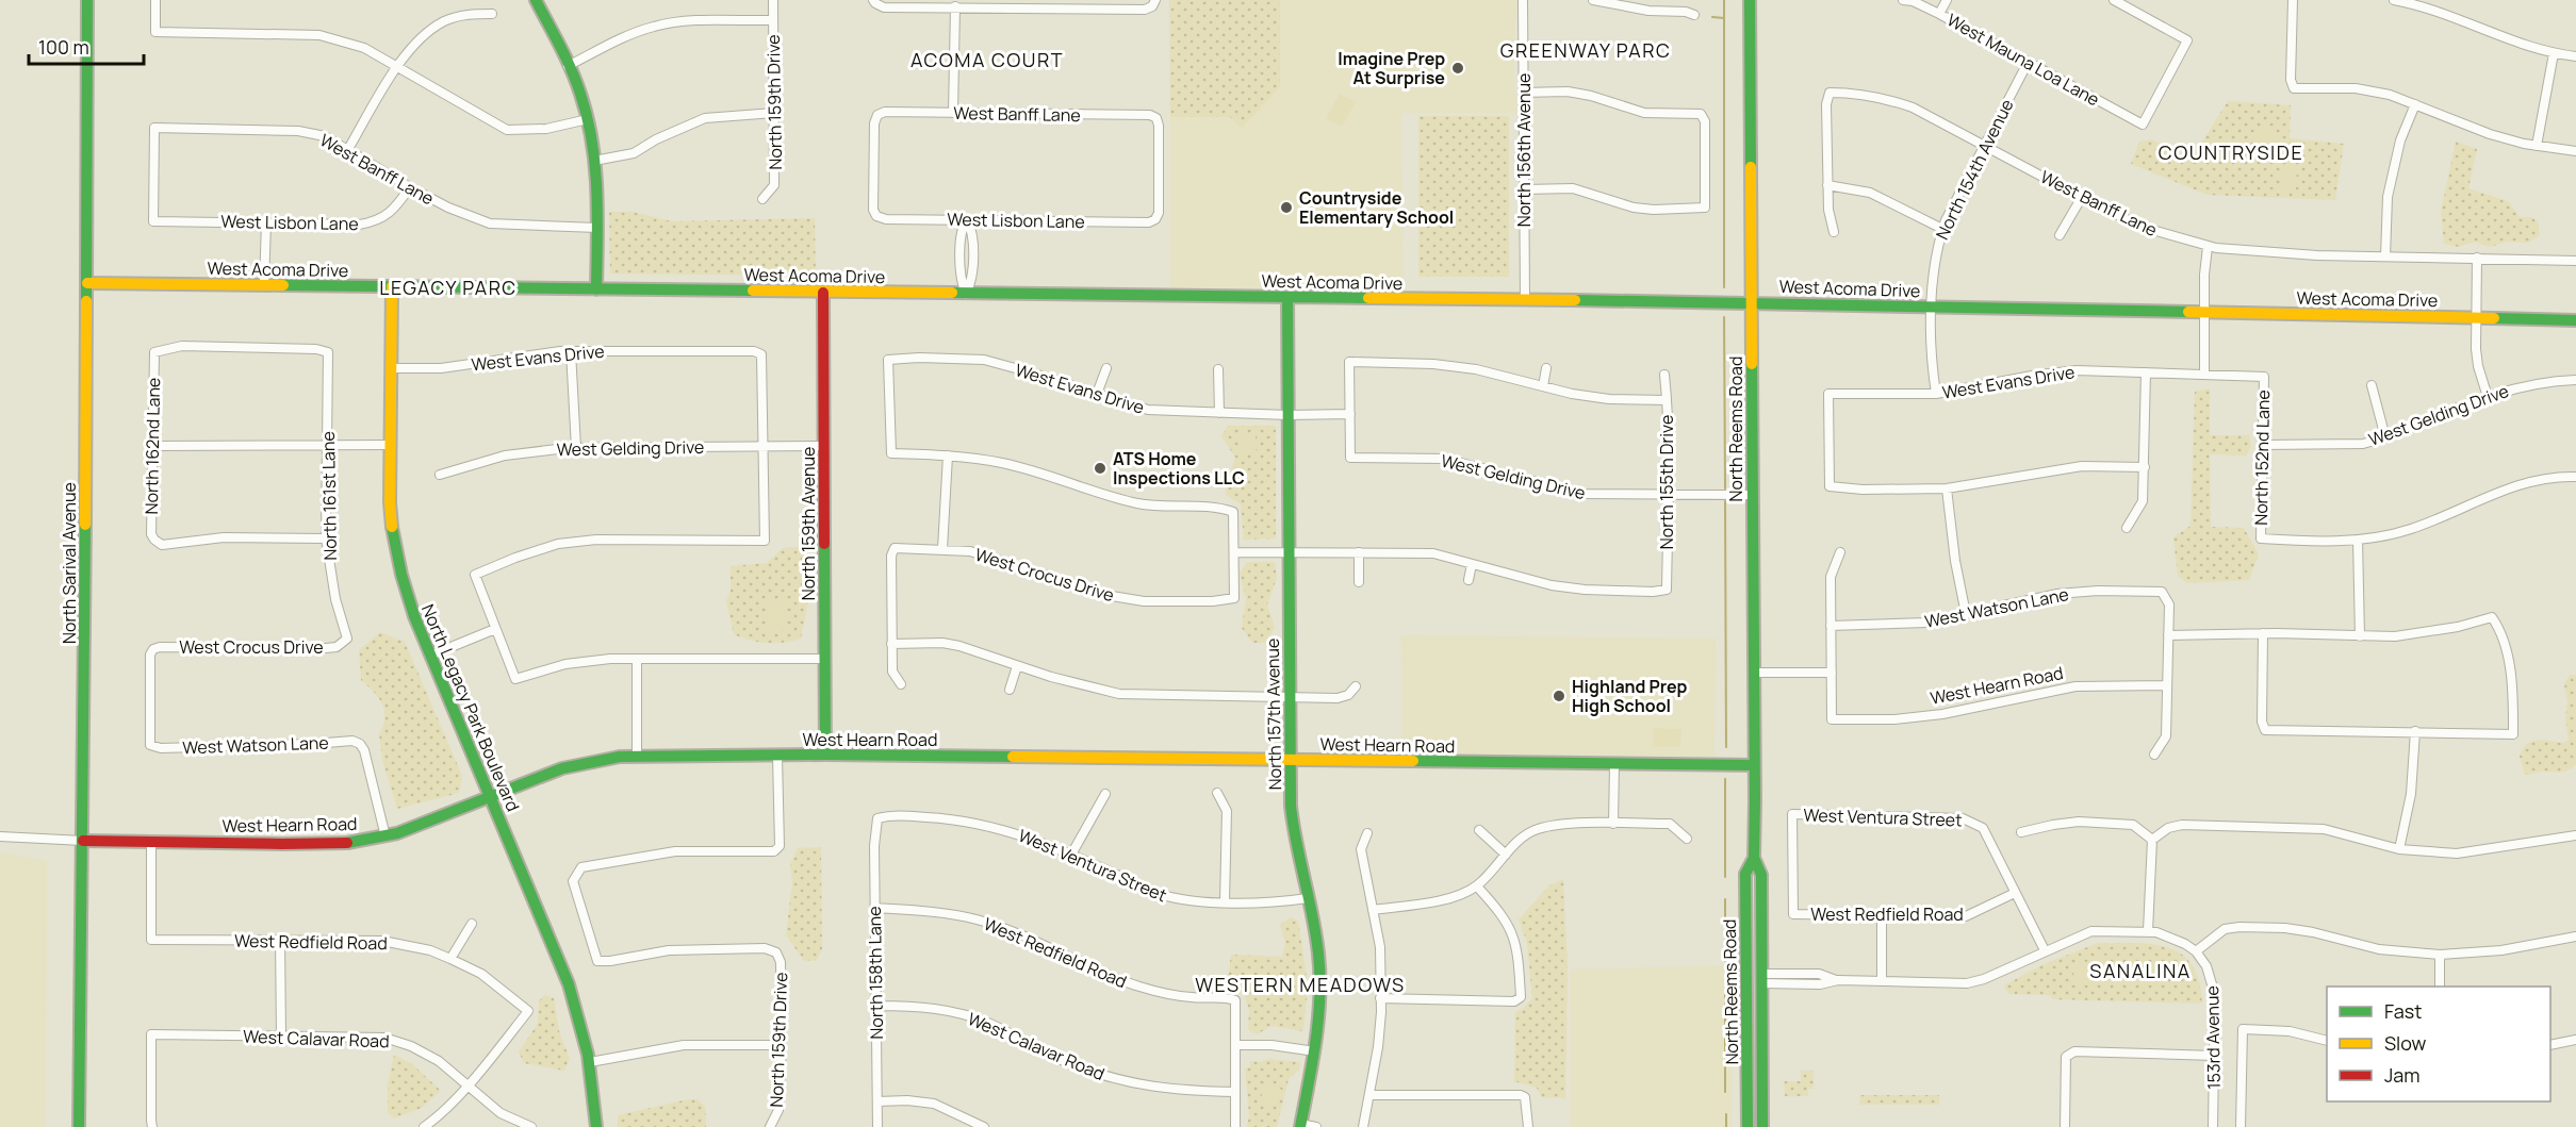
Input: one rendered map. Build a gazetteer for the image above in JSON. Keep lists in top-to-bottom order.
{
  "streets": {
    "street": [
      "West Mauna Loa Lane",
      "North 159th Drive",
      "West Banff Lane",
      "North 156th Avenue",
      "North 154th Avenue",
      "West Lisbon Lane",
      "West Acoma Drive",
      "West Evans Drive",
      "West Gelding Drive",
      "North Reems Road",
      "North 162nd Lane",
      "North 152nd Lane",
      "North 155th Drive",
      "North 161st Lane",
      "North 159th Avenue",
      "North Sarival Avenue",
      "West Crocus Drive",
      "West Watson Lane",
      "West Hearn Road",
      "North Legacy Park Boulevard",
      "North 157th Avenue",
      "West Ventura Street",
      "West Redfield Road",
      "North 158th Lane",
      "153rd Avenue",
      "West Calavar Road"
    ]
  },
  "crossings": [
    ["West Mauna Loa Lane", "North 154th Avenue"],
    ["North 159th Drive", "West Hearn Road"],
    ["West Banff Lane", "North 154th Avenue"],
    ["West Banff Lane", "West Lisbon Lane"],
    ["North 156th Avenue", "West Acoma Drive"],
    ["North 154th Avenue", "West Acoma Drive"],
    ["North 154th Avenue", "West Evans Drive"],
    ["West Acoma Drive", "North Reems Road"],
    ["West Acoma Drive", "North 159th Avenue"],
    ["West Acoma Drive", "North Sarival Avenue"],
    ["West Acoma Drive", "North Legacy Park Boulevard"],
    ["West Acoma Drive", "North 157th Avenue"],
    ["West Evans Drive", "West Gelding Drive"],
    ["West Evans Drive", "North 152nd Lane"],
    ["West Evans Drive", "North Legacy Park Boulevard"],
    ["West Evans Drive", "North 157th Avenue"],
    ["West Gelding Drive", "North Reems Road"],
    ["West Gelding Drive", "North 152nd Lane"],
    ["West Gelding Drive", "North 155th Drive"],
    ["West Gelding Drive", "North 159th Avenue"],
    ["North Reems Road", "West Hearn Road"],
    ["North 162nd Lane", "North 161st Lane"],
    ["North 161st Lane", "West Crocus Drive"],
    ["North 159th Avenue", "West Hearn Road"],
    ["North Sarival Avenue", "West Hearn Road"],
    ["West Crocus Drive", "West Watson Lane"],
    ["West Watson Lane", "West Hearn Road"],
    ["West Hearn Road", "North Legacy Park Boulevard"],
    ["West Hearn Road", "North 157th Avenue"],
    ["West Hearn Road", "West Redfield Road"],
    ["North 157th Avenue", "West Ventura Street"],
    ["West Ventura Street", "West Redfield Road"],
    ["West Ventura Street", "North 158th Lane"],
    ["West Redfield Road", "North 158th Lane"],
    ["West Redfield Road", "West Calavar Road"],
    ["North 158th Lane", "West Calavar Road"]
  ],
  "districts": [
    "GREENWAY PARC",
    "ACOMA COURT",
    "COUNTRYSIDE",
    "LEGACY PARC",
    "SANALINA",
    "WESTERN MEADOWS"
  ],
  "places": [
    "Imagine Prep At Surprise",
    "Countryside Elementary School",
    "ATS Home Inspections LLC",
    "Highland Prep High School"
  ],
  "legend": ["Fast", "Slow", "Jam"],
  "scale_bar": "100 m"
}
